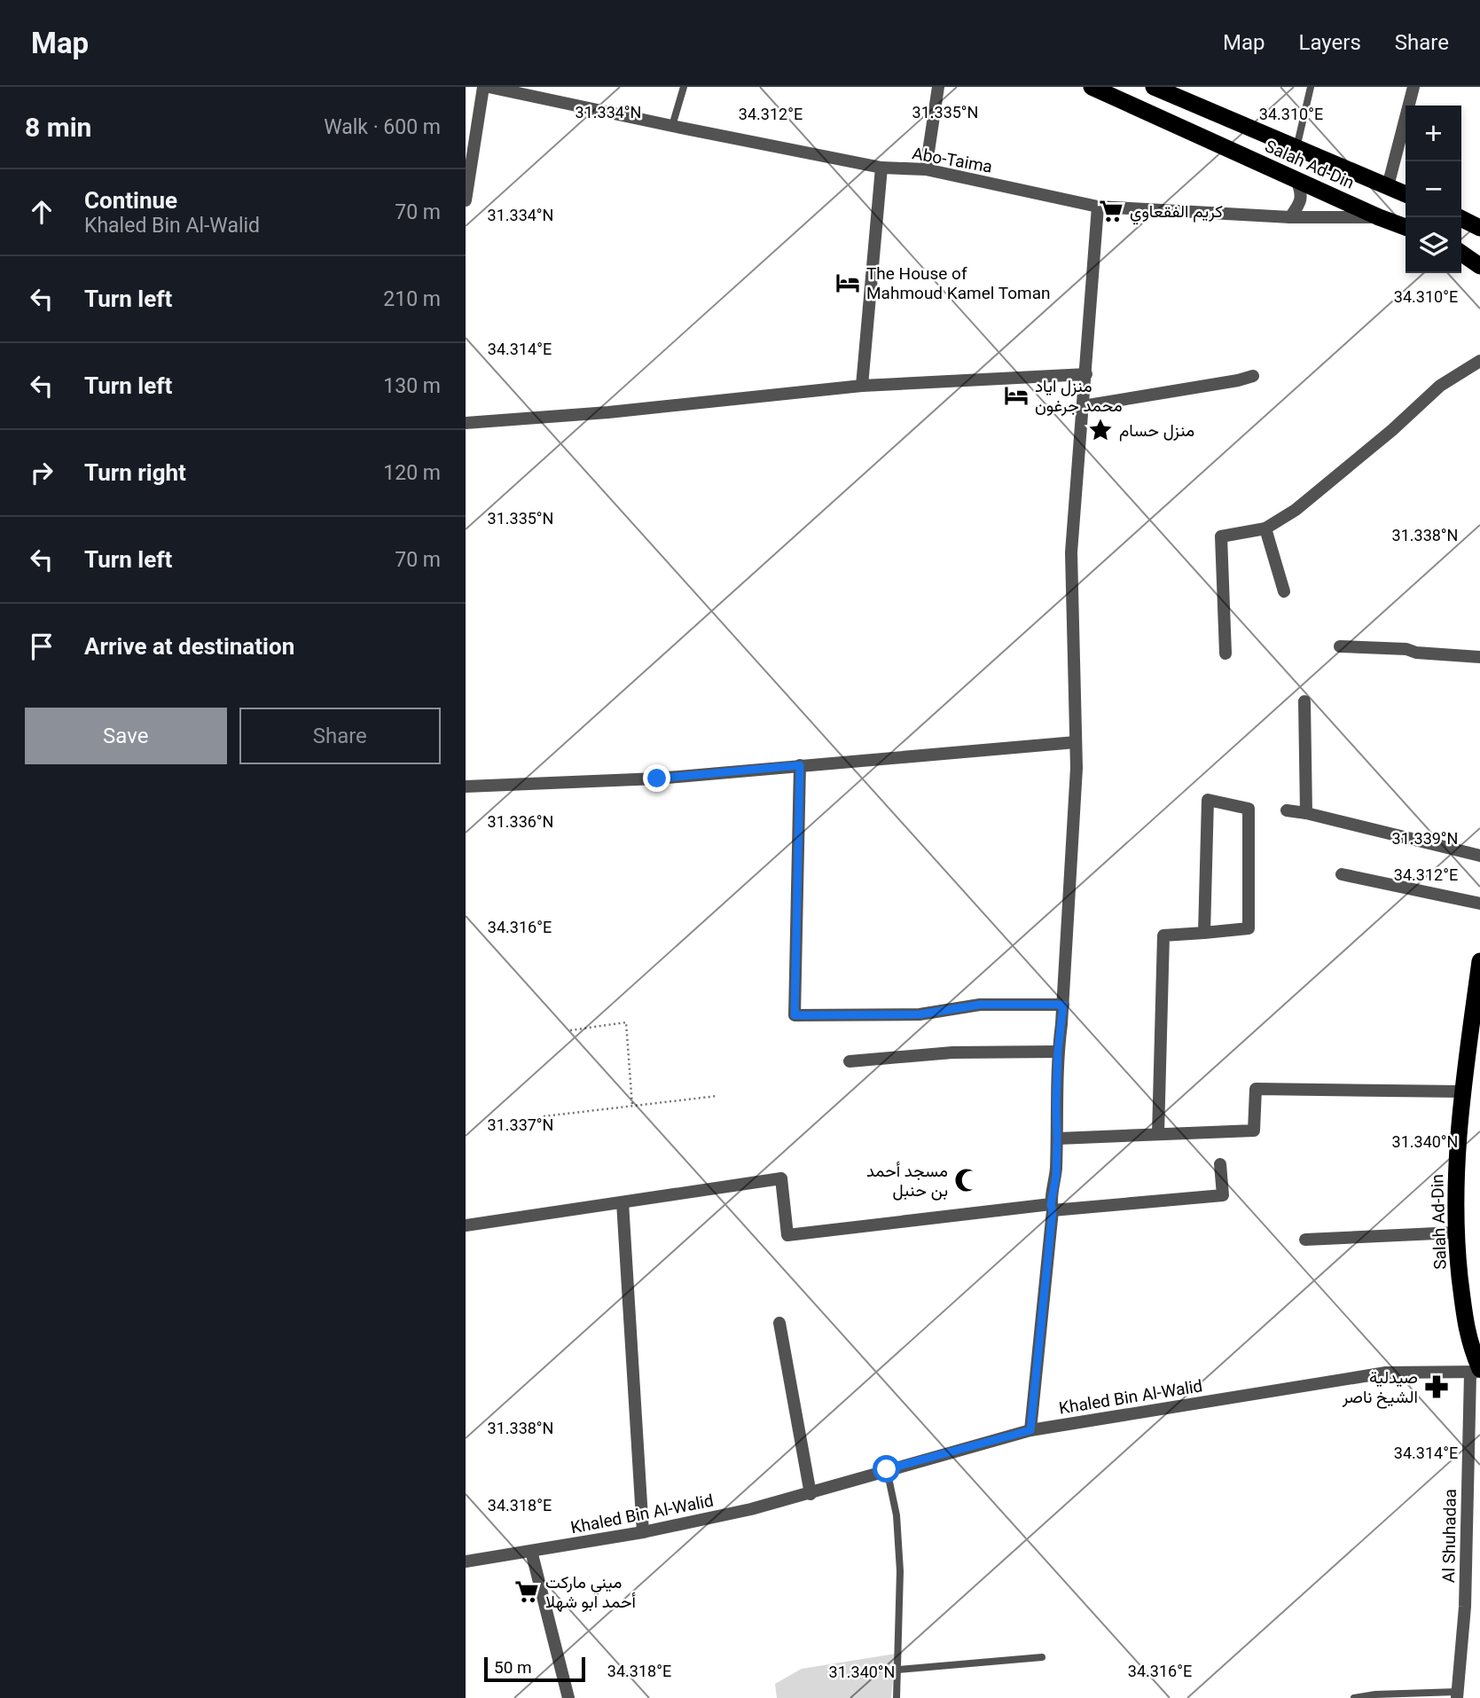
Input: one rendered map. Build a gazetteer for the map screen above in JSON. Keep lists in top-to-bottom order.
{
  "streets": {
    "highway": ["Salah Ad-Din"],
    "street": ["Abo-Taima", "Khaled Bin Al-Walid", "Al Shuhadaa"]
  },
  "crossings": [
    ["Abo-Taima", "Salah Ad-Din"],
    ["Salah Ad-Din", "Khaled Bin Al-Walid"],
    ["Salah Ad-Din", "Al Shuhadaa"],
    ["Khaled Bin Al-Walid", "Al Shuhadaa"]
  ],
  "places": {
    "supermarket": ["كريم الفقعاوي", "ميني ماركت أحمد ابو شهلا"],
    "hotel": ["The House of Mahmoud Kamel Toman", "منزل اياد محمد جرغون"],
    "place": ["منزل حسام"],
    "mosque": ["مسجد أحمد بن حنبل"],
    "pharmacy": ["صيدلية الشيخ ناصر"]
  },
  "scale_bar": "50 m",
  "page": {
    "header": "Map",
    "nav": ["Map", "Layers", "Share"],
    "heading": ["8 min", "Walk · 600 m"],
    "map_buttons": ["+", "−"],
    "list": [
      ["Continue", "Khaled Bin Al-Walid", "70 m"],
      ["Turn left", "210 m"],
      ["Turn left", "130 m"],
      ["Turn right", "120 m"],
      ["Turn left", "70 m"],
      "Arrive at destination"
    ],
    "buttons": ["Save", "Share"],
    "scale": "50 m"
  },
  "coordinates": [
    "31.334°N",
    "31.335°N",
    "34.312°E",
    "34.310°E",
    "34.314°E",
    "31.338°N",
    "31.336°N",
    "31.339°N",
    "34.316°E",
    "31.337°N",
    "31.340°N",
    "34.318°E"
  ]
}
